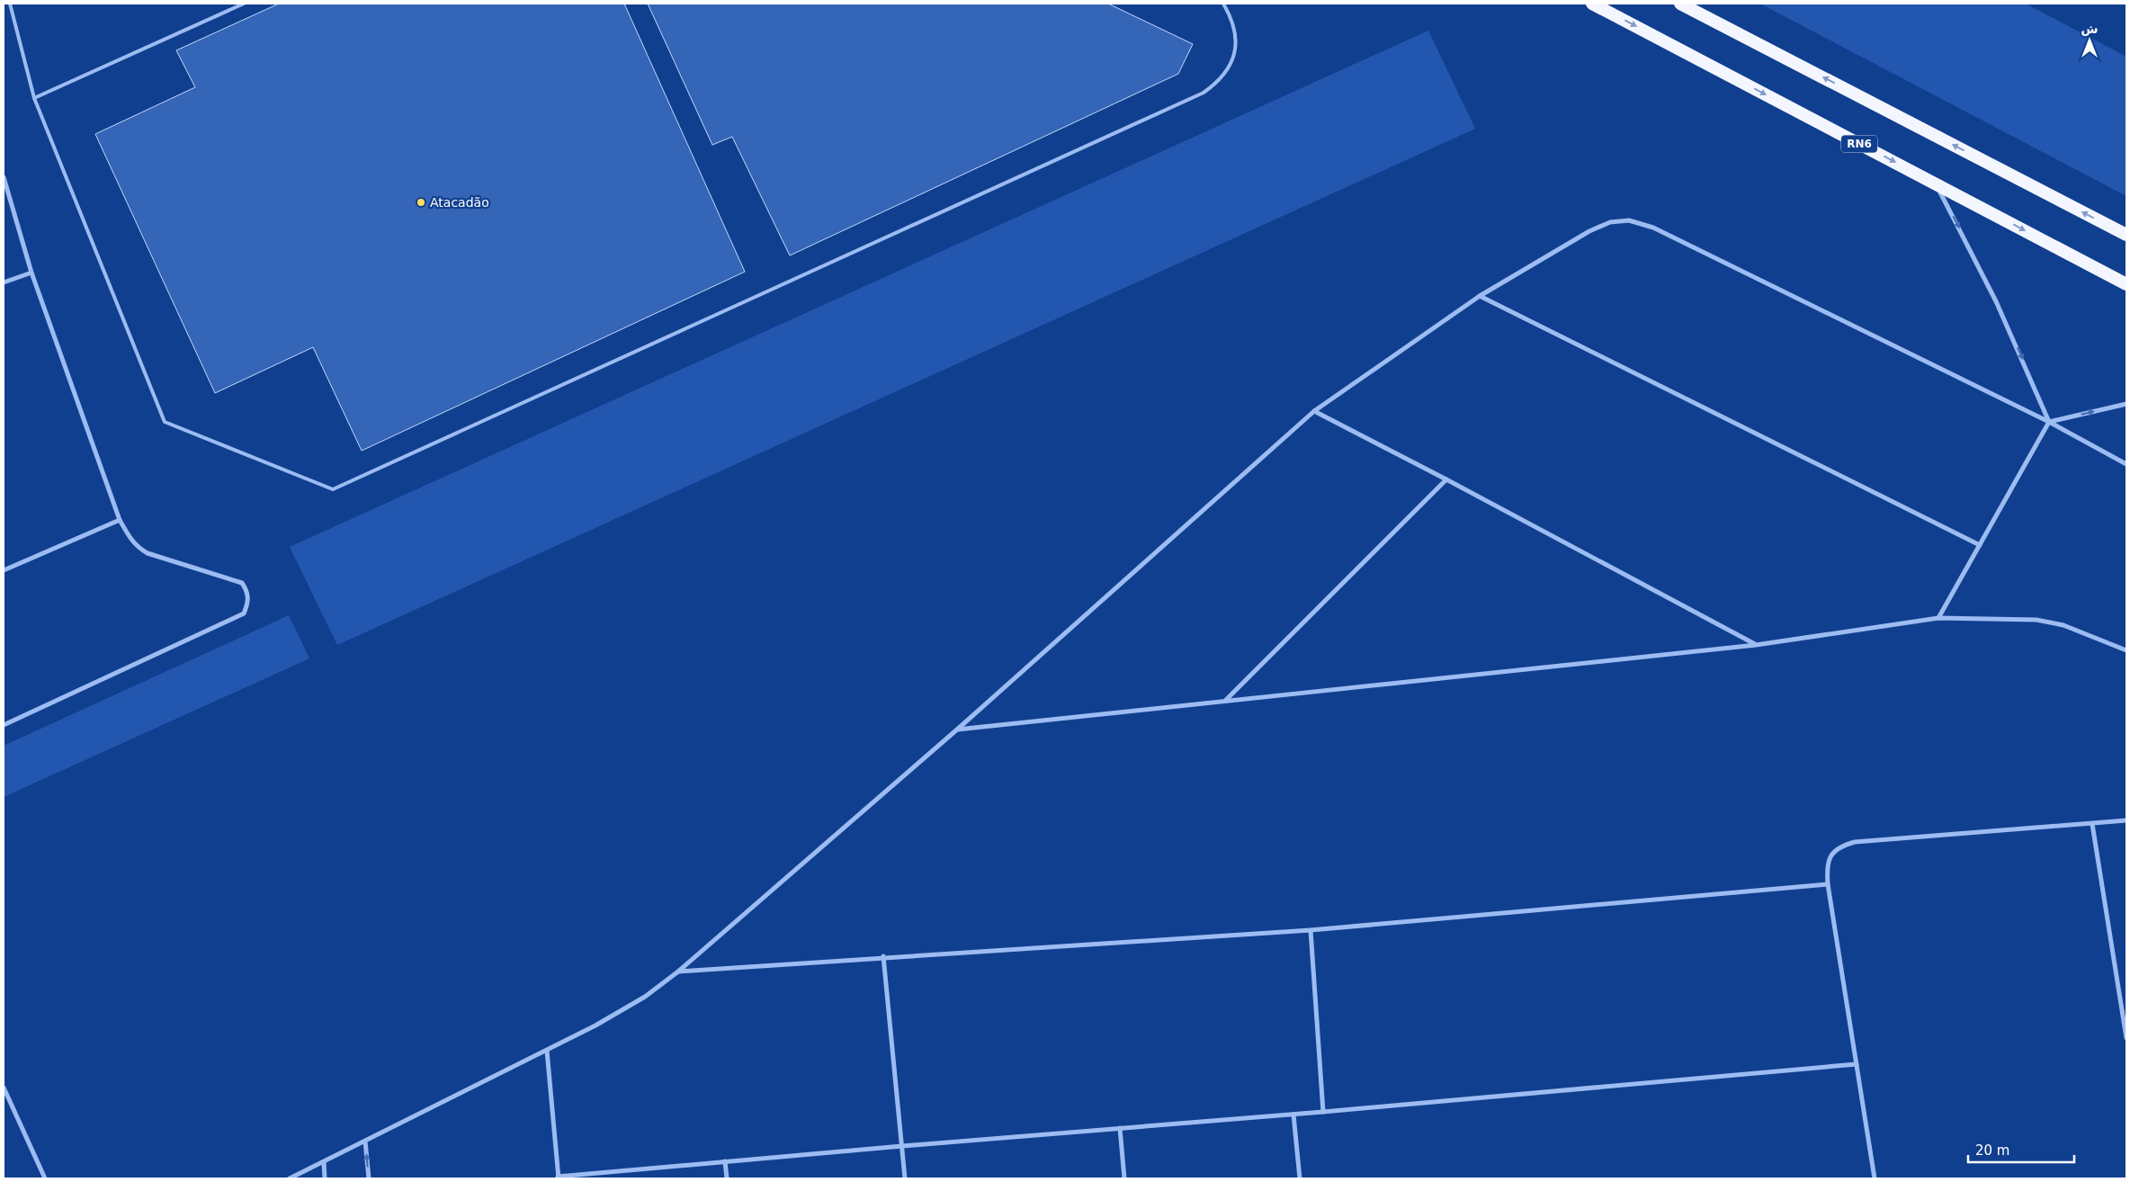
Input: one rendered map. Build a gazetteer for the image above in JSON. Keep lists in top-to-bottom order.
{
  "streets": {
    "highway": ["RN6"]
  },
  "places": ["Atacadão"],
  "scale_bar": "20 m",
  "north": "top"
}
